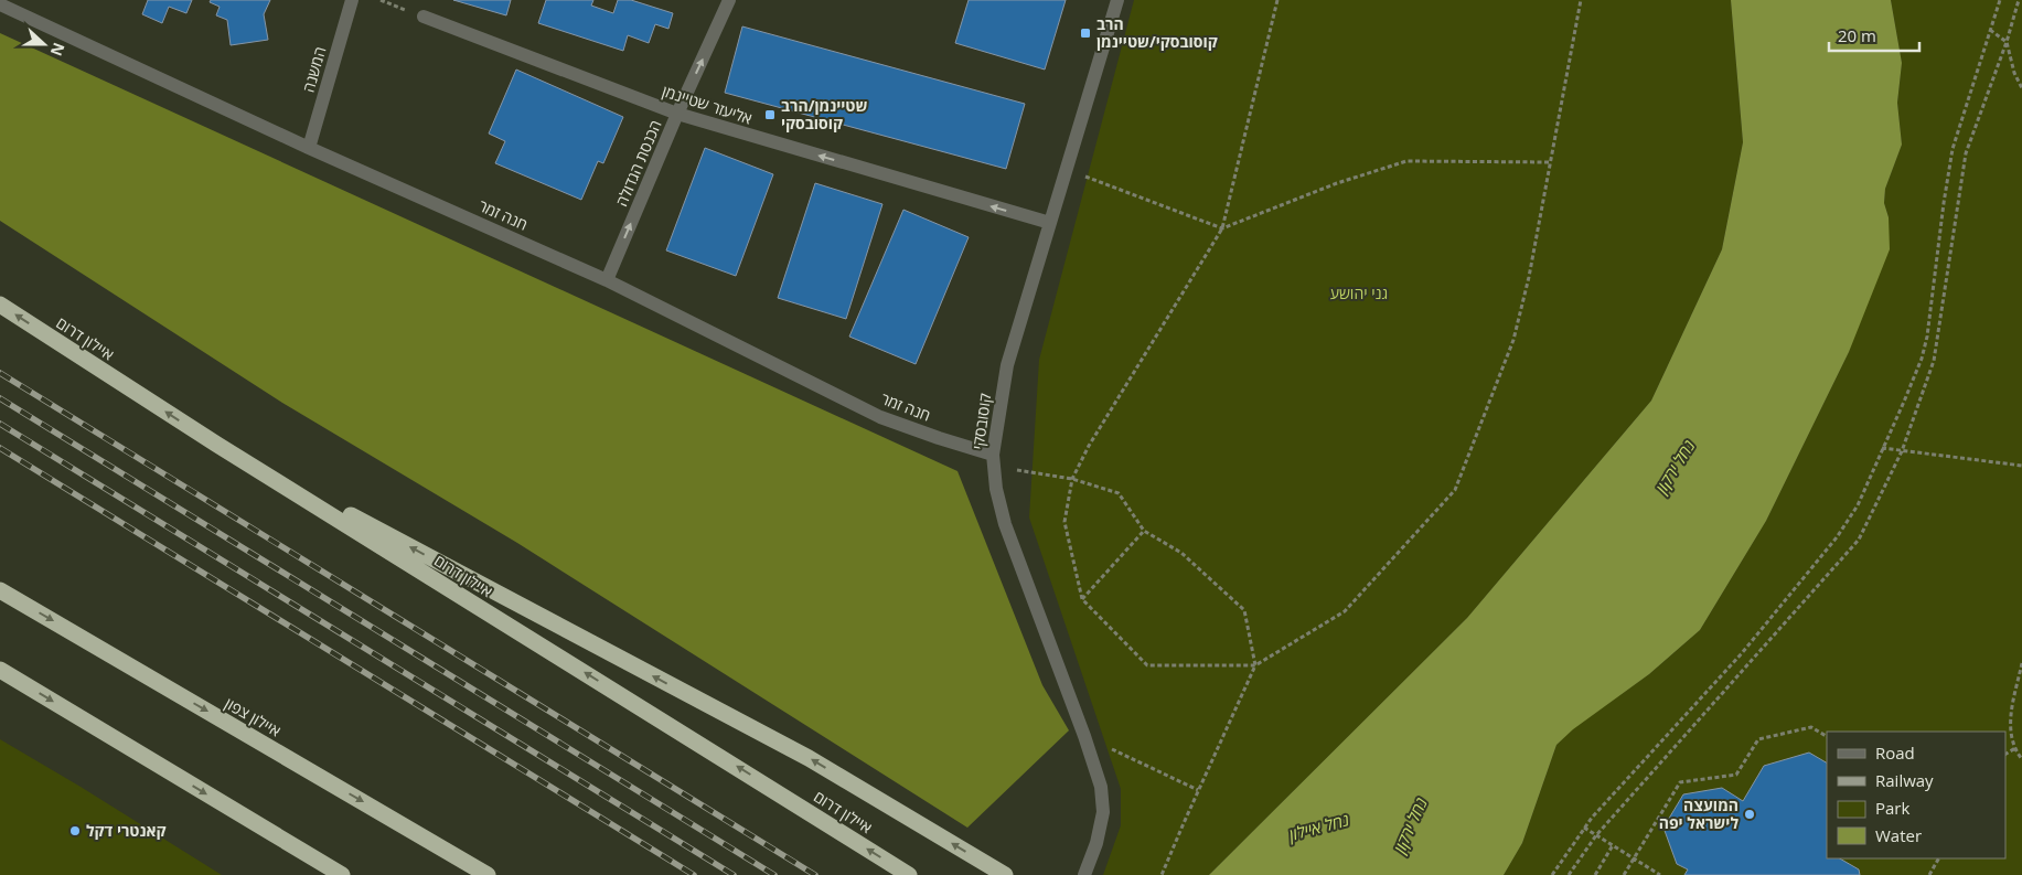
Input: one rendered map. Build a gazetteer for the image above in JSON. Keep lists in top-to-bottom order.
{
  "streets": {
    "highway": ["איילון דרום", "איילון צפון"],
    "street": [
      "המשנה",
      "אליעזר שטיינמן",
      "הכנסת הגדולה",
      "חנה זמר",
      "קוסובסקי"
    ]
  },
  "crossings": [
    ["המשנה", "חנה זמר"],
    ["אליעזר שטיינמן", "הכנסת הגדולה"],
    ["אליעזר שטיינמן", "קוסובסקי"],
    ["הכנסת הגדולה", "חנה זמר"],
    ["חנה זמר", "קוסובסקי"]
  ],
  "one_way": ["אליעזר שטיינמן", "הכנסת הגדולה"],
  "water": ["נחל ירקון", "נחל איילון"],
  "parks": ["גני יהושע"],
  "places": {
    "transit": ["הרב קוסובסקי/שטיינמן", "שטיינמן/הרב קוסובסקי"],
    "other": ["המועצה לישראל יפה", "קאנטרי דקל"]
  },
  "legend": [
    "Road",
    "Railway",
    "Park",
    "Water"
  ],
  "scale_bar": "20 m",
  "north": "right"
}
